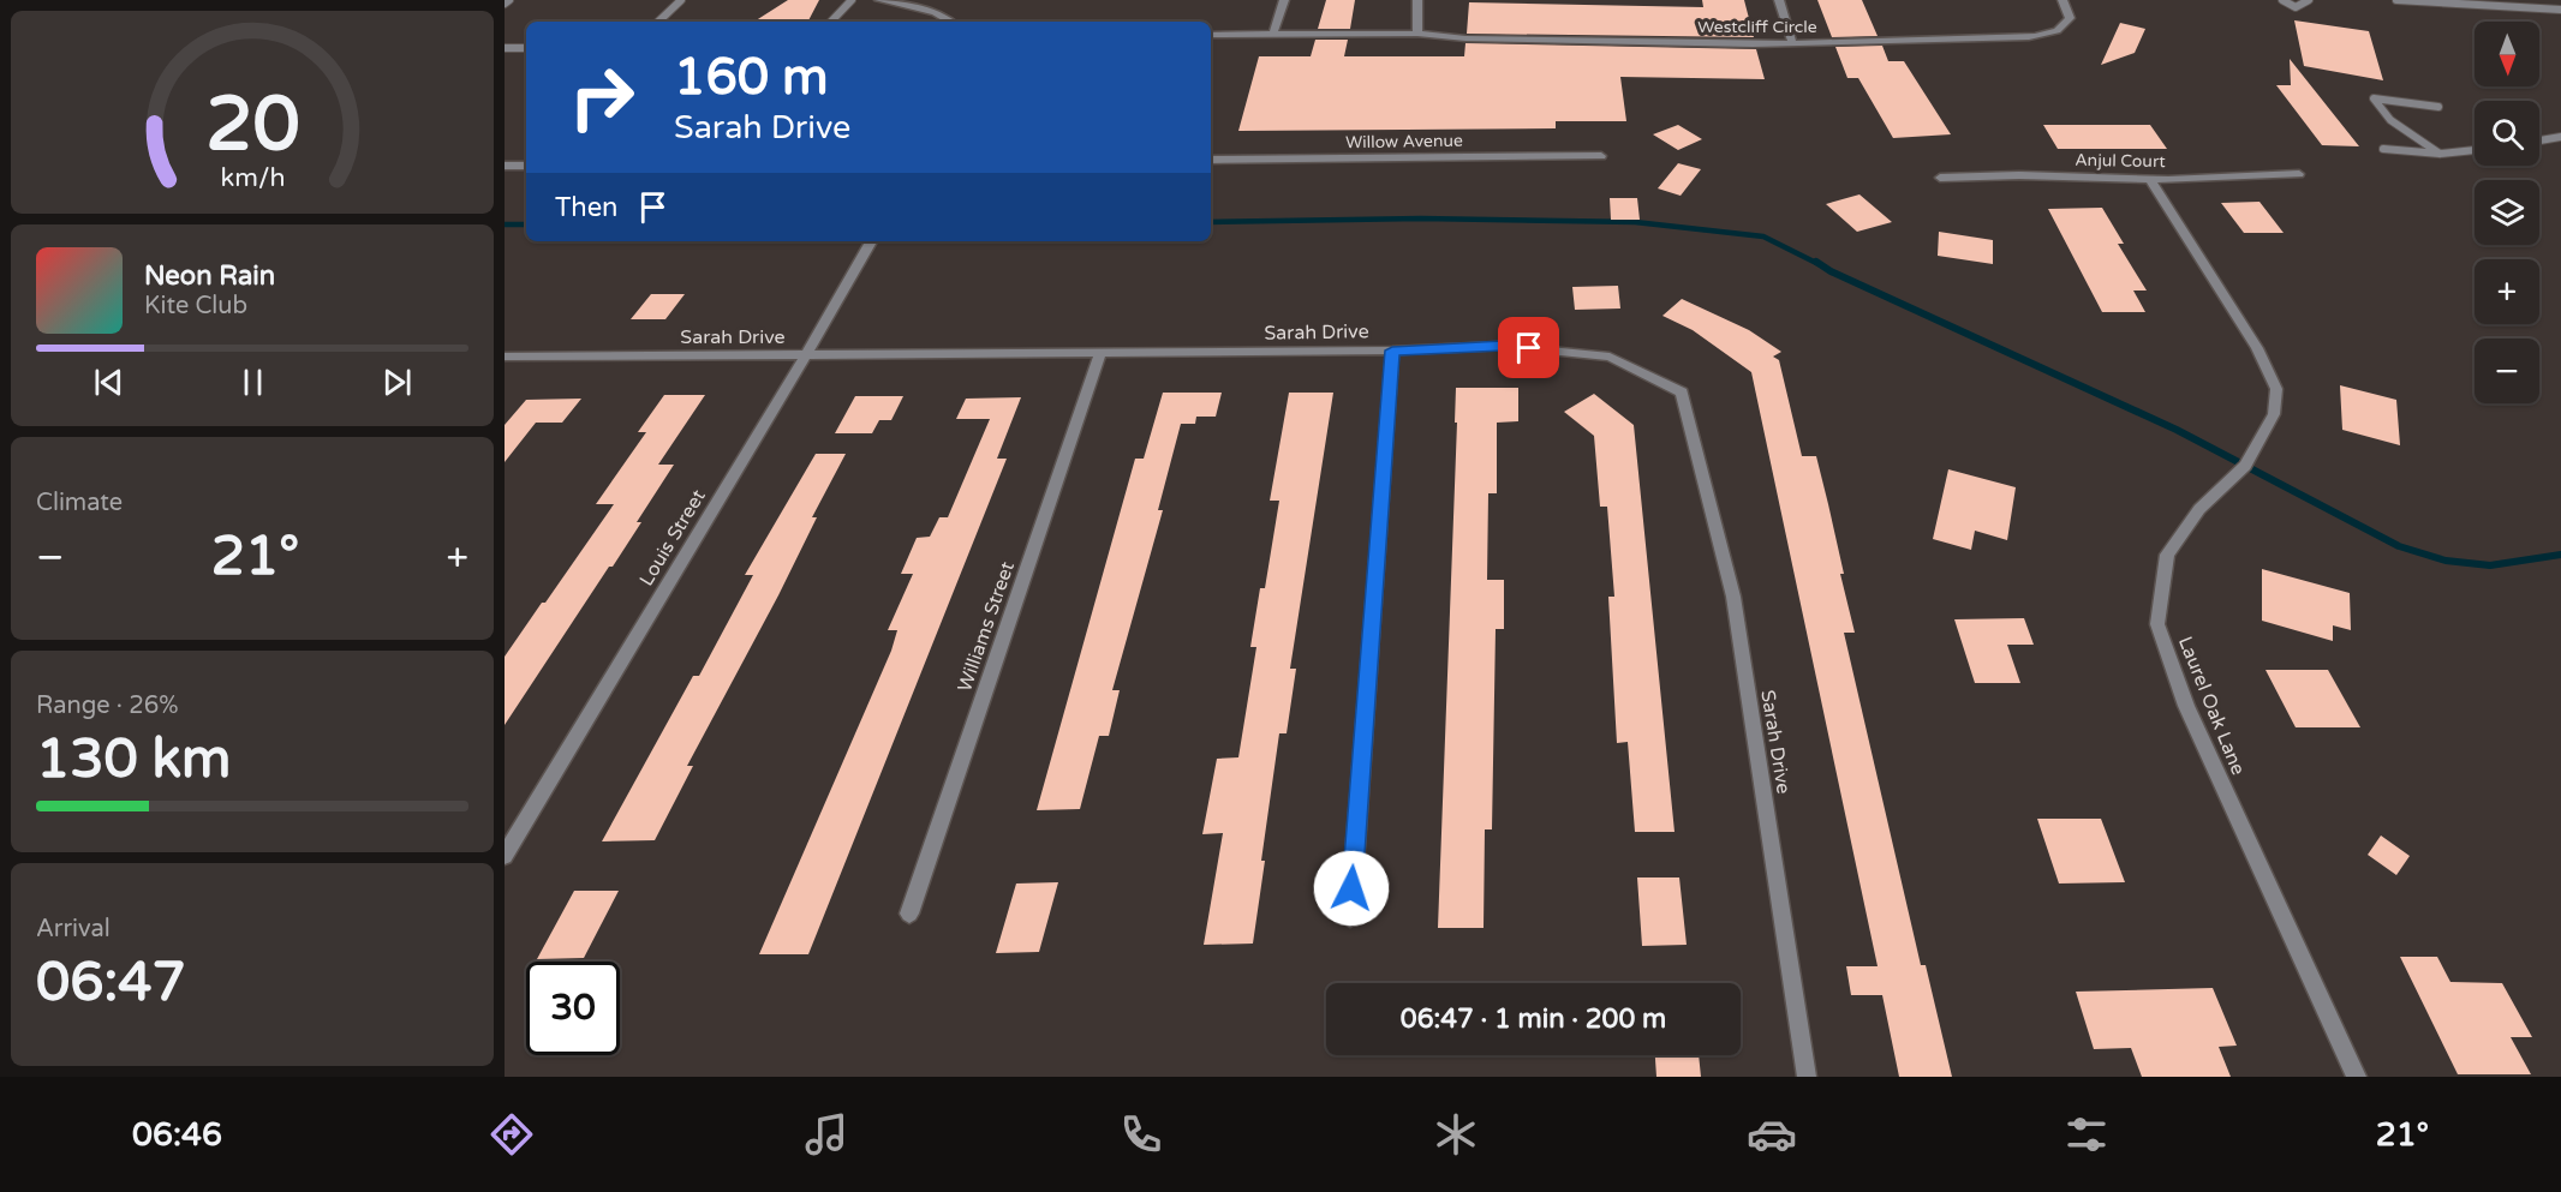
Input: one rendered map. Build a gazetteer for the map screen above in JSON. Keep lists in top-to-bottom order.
{
  "streets": {
    "street": [
      "Westcliff Circle",
      "Willow Avenue",
      "Anjul Court",
      "Sarah Drive",
      "Louis Street",
      "Williams Street",
      "Laurel Oak Lane"
    ]
  },
  "crossings": [
    ["Anjul Court", "Laurel Oak Lane"],
    ["Sarah Drive", "Louis Street"],
    ["Sarah Drive", "Williams Street"]
  ],
  "north": "bottom",
  "page": {
    "map_buttons": ["+", "−"],
    "turn": ["160 m", "Sarah Drive"],
    "then": "Then",
    "song": ["Neon Rain", "Kite Club"],
    "tile": [
      "Climate",
      ["Range · 26%", "130 km"],
      ["Arrival", "06:47"]
    ],
    "heat": ["−", "21°", "+"],
    "limit": "30",
    "trip": "06:47 · 1 min · 200 m",
    "tabs": ["06:46", "21°"],
    "gauge": ["20", "km/h"]
  }
}
